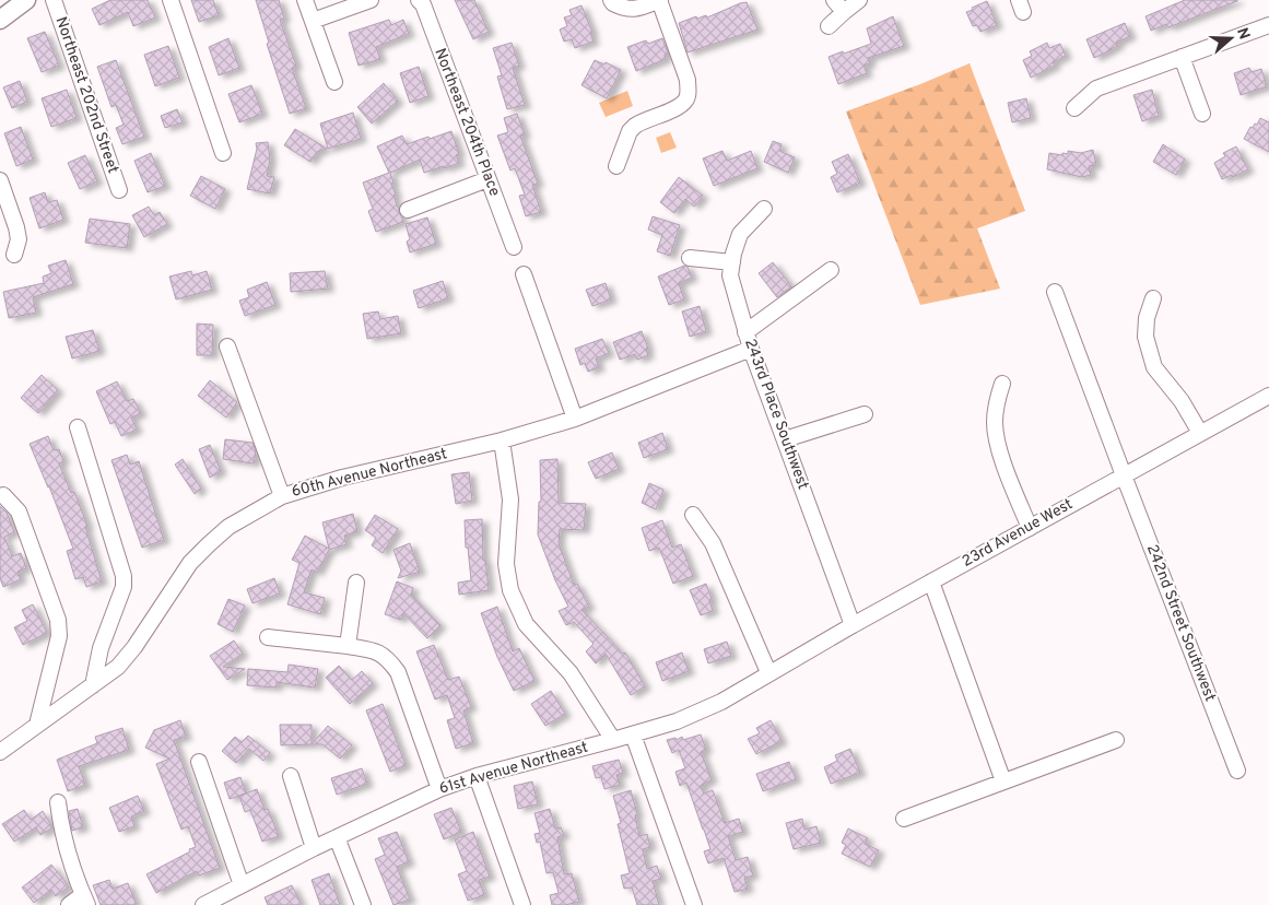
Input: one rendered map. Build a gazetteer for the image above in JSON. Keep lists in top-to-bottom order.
{
  "streets": {
    "street": [
      "Northeast 202nd Street",
      "Northeast 204th Place",
      "243rd Place Southwest",
      "60th Avenue Northeast",
      "23rd Avenue West",
      "242nd Street Southwest",
      "61st Avenue Northeast"
    ]
  },
  "crossings": [
    ["243rd Place Southwest", "60th Avenue Northeast"],
    ["243rd Place Southwest", "23rd Avenue West"],
    ["23rd Avenue West", "242nd Street Southwest"],
    ["23rd Avenue West", "61st Avenue Northeast"]
  ],
  "north": "right"
}
